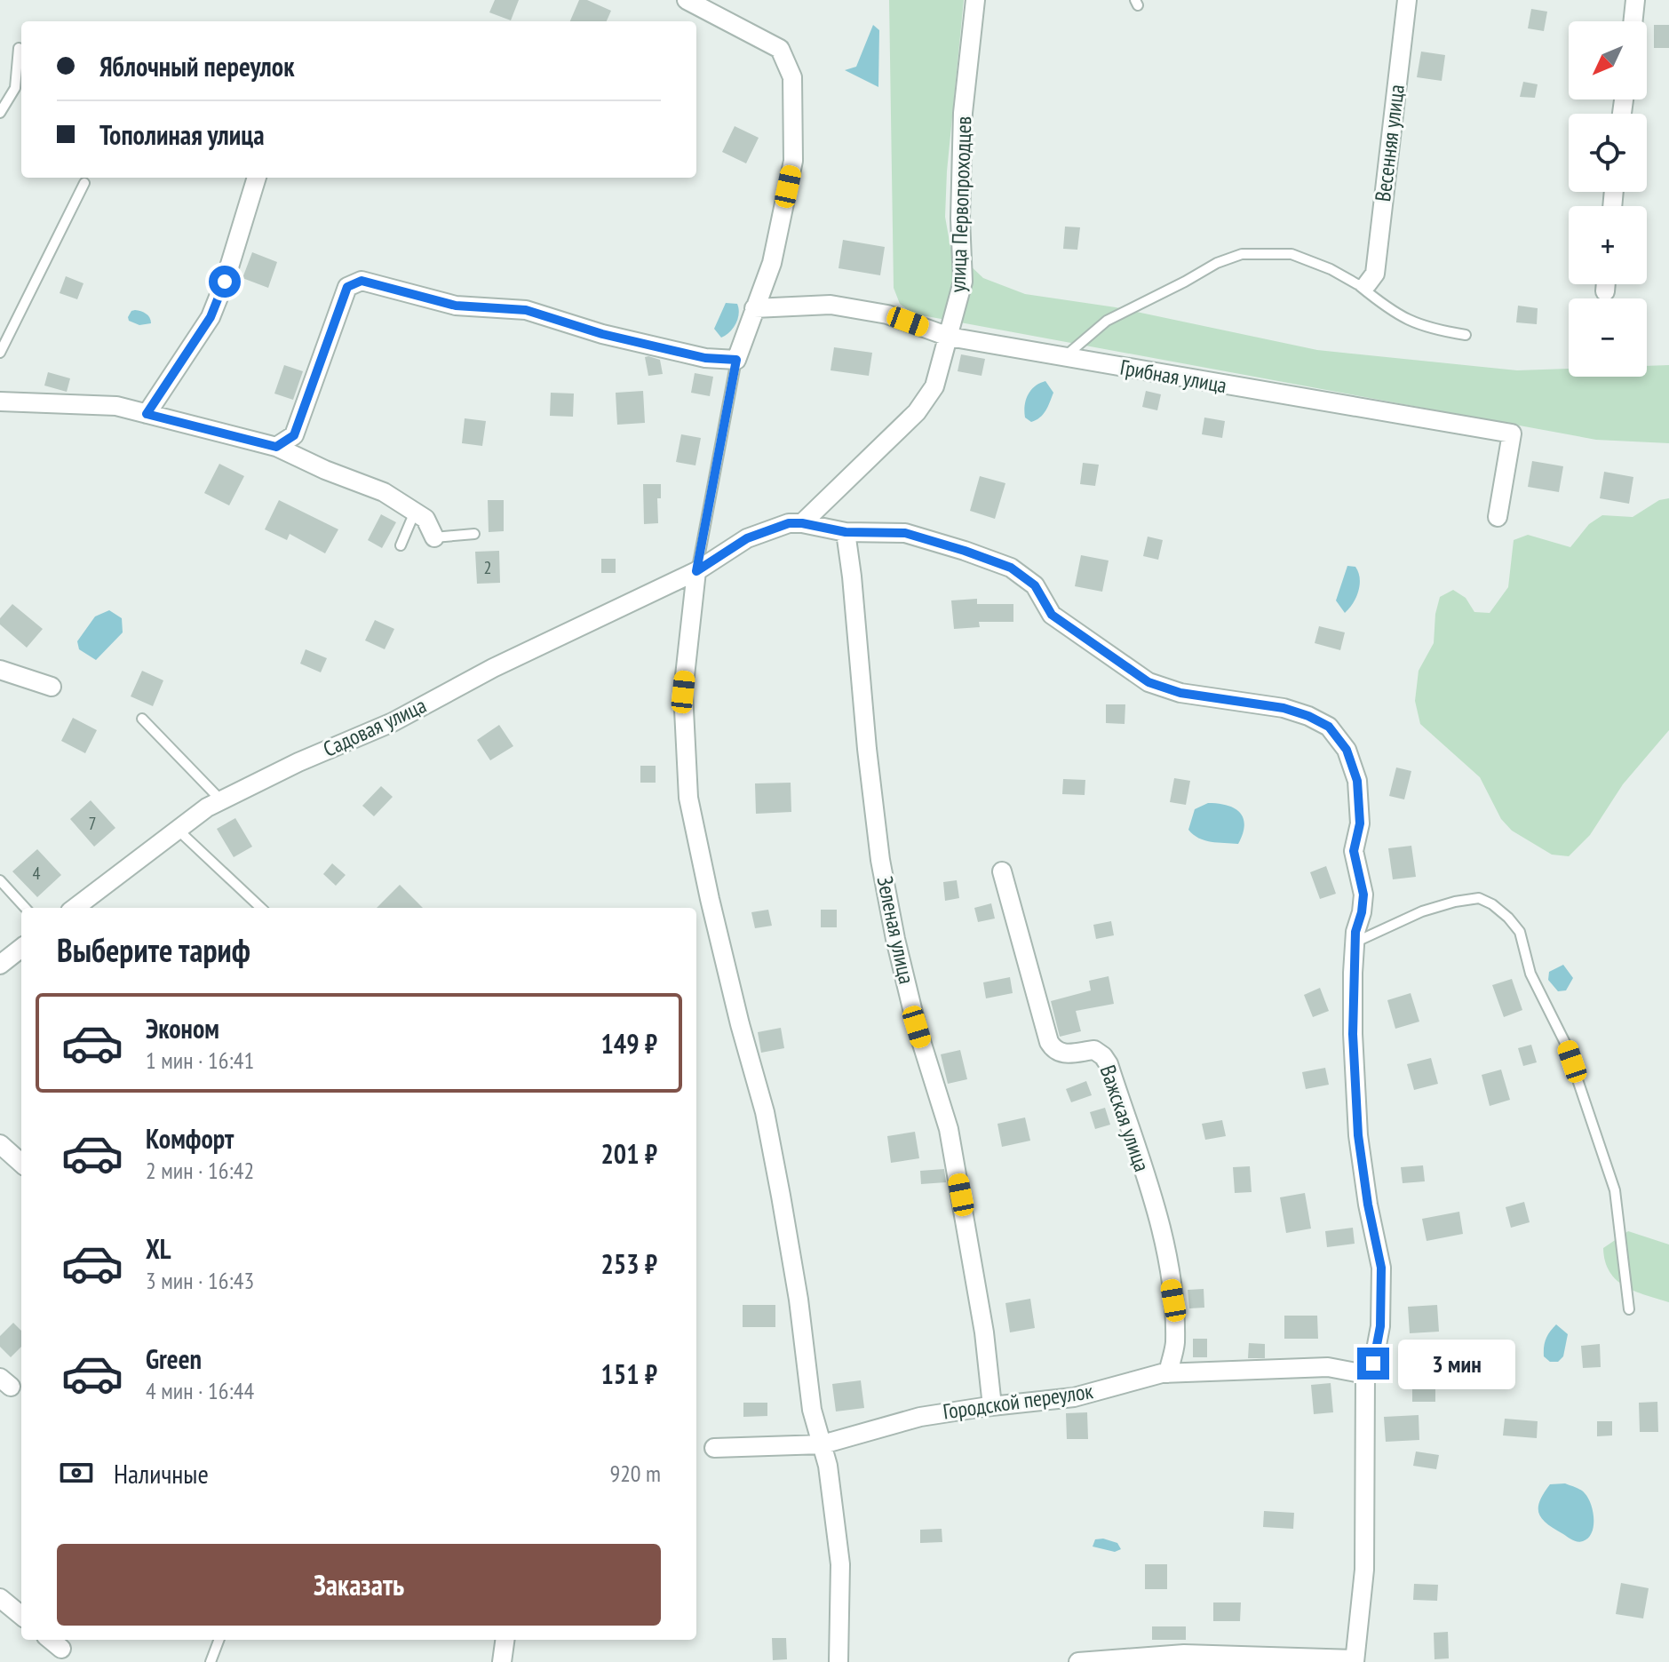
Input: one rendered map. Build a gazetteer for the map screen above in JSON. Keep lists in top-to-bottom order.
{
  "streets": {
    "street": [
      "Весенняя улица",
      "улица Первопроходцев",
      "Грибная улица",
      "Садовая улица",
      "Зеленая улица",
      "Важская улица",
      "Городской переулок"
    ]
  },
  "crossings": [
    ["улица Первопроходцев", "Грибная улица"],
    ["улица Первопроходцев", "Садовая улица"],
    ["Зеленая улица", "Городской переулок"],
    ["Важская улица", "Городской переулок"]
  ],
  "house_numbers": ["2", "7", "4"],
  "north": "bottom left",
  "page": {
    "map_buttons": ["+", "−"],
    "banner": ["Яблочный переулок", "Тополиная улица"],
    "heading": "Выберите тариф",
    "list": [
      {
        "name": "Эконом",
        "note": "1 мин · 16:41",
        "value": "149 ₽"
      },
      {
        "name": "Комфорт",
        "note": "2 мин · 16:42",
        "value": "201 ₽"
      },
      {
        "name": "XL",
        "note": "3 мин · 16:43",
        "value": "253 ₽"
      },
      {
        "name": "Green",
        "note": "4 мин · 16:44",
        "value": "151 ₽"
      }
    ],
    "bubble": "3 мин",
    "pay": ["Наличные", "920 m"],
    "buttons": "Заказать"
  }
}
